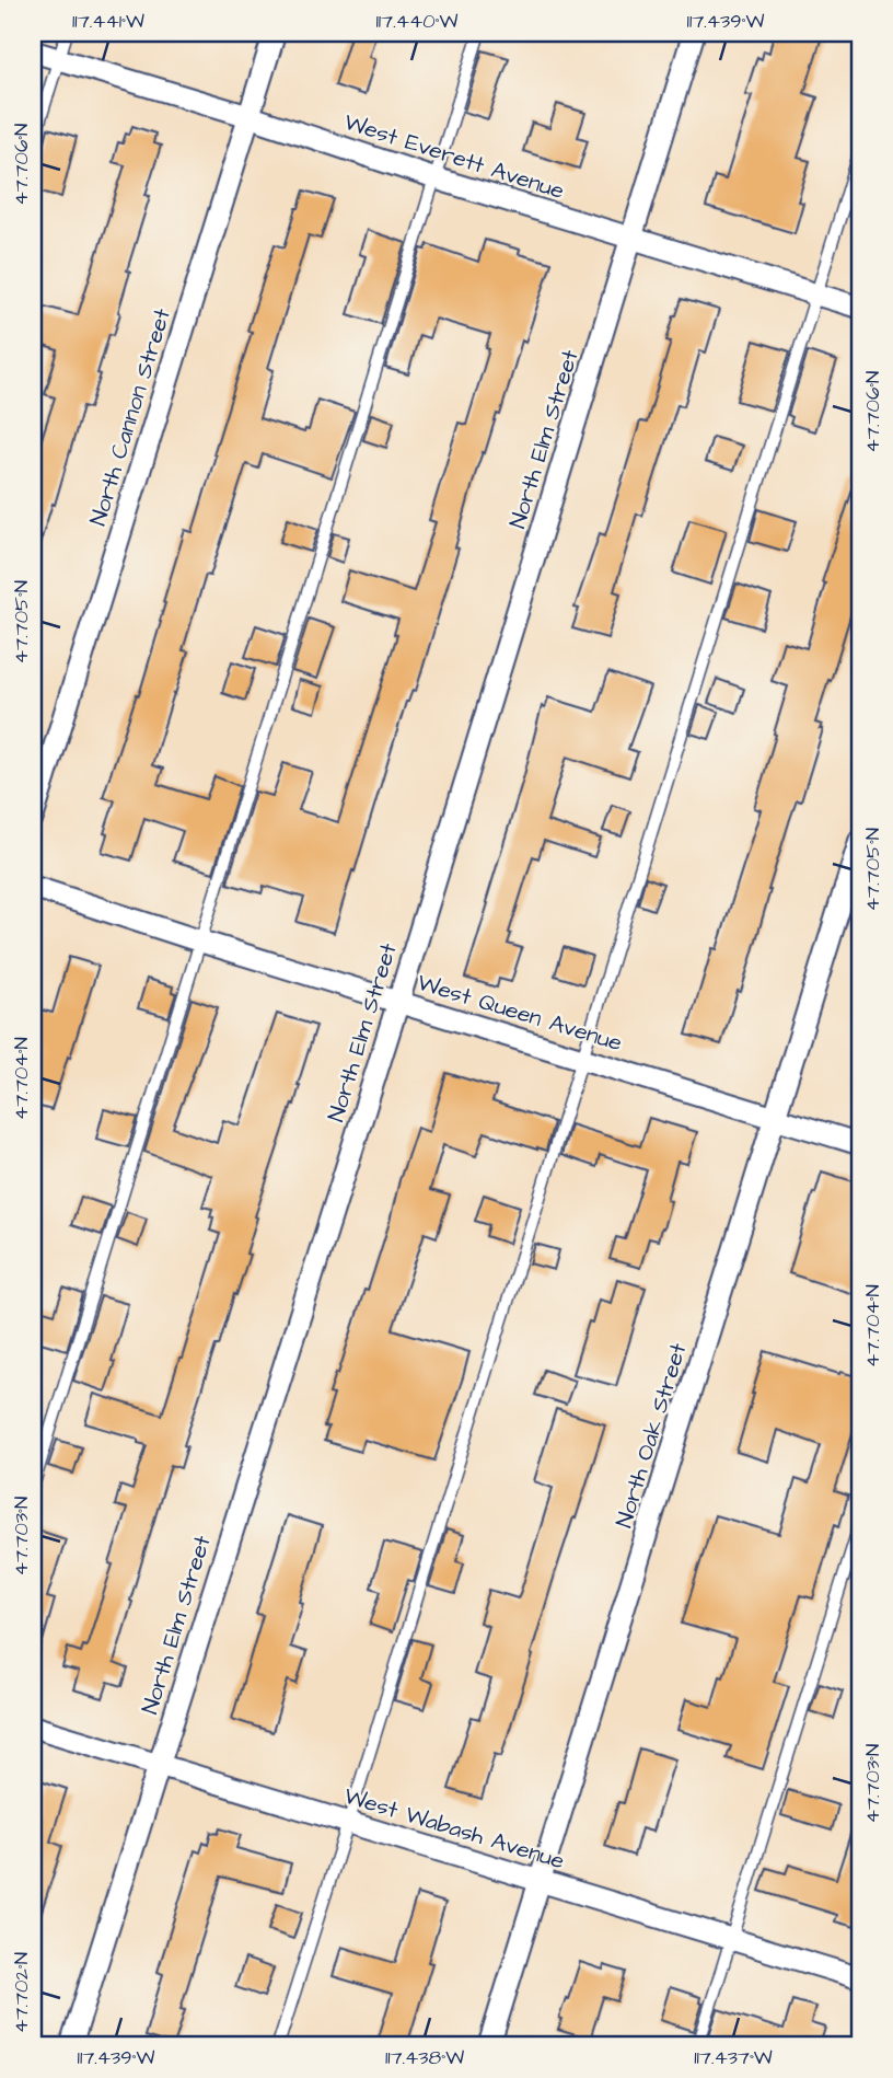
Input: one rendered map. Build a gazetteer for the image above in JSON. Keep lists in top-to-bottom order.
{
  "streets": {
    "street": [
      "West Everett Avenue",
      "North Cannon Street",
      "North Elm Street",
      "West Queen Avenue",
      "North Oak Street",
      "West Wabash Avenue"
    ]
  },
  "crossings": [
    ["West Everett Avenue", "North Cannon Street"],
    ["West Everett Avenue", "North Elm Street"],
    ["North Elm Street", "West Queen Avenue"],
    ["North Elm Street", "West Wabash Avenue"],
    ["West Queen Avenue", "North Oak Street"],
    ["North Oak Street", "West Wabash Avenue"]
  ],
  "coordinates": [
    "117.441°W",
    "117.440°W",
    "117.439°W",
    "47.706°N",
    "47.705°N",
    "47.704°N",
    "47.703°N",
    "47.702°N",
    "117.438°W",
    "117.437°W"
  ]
}
